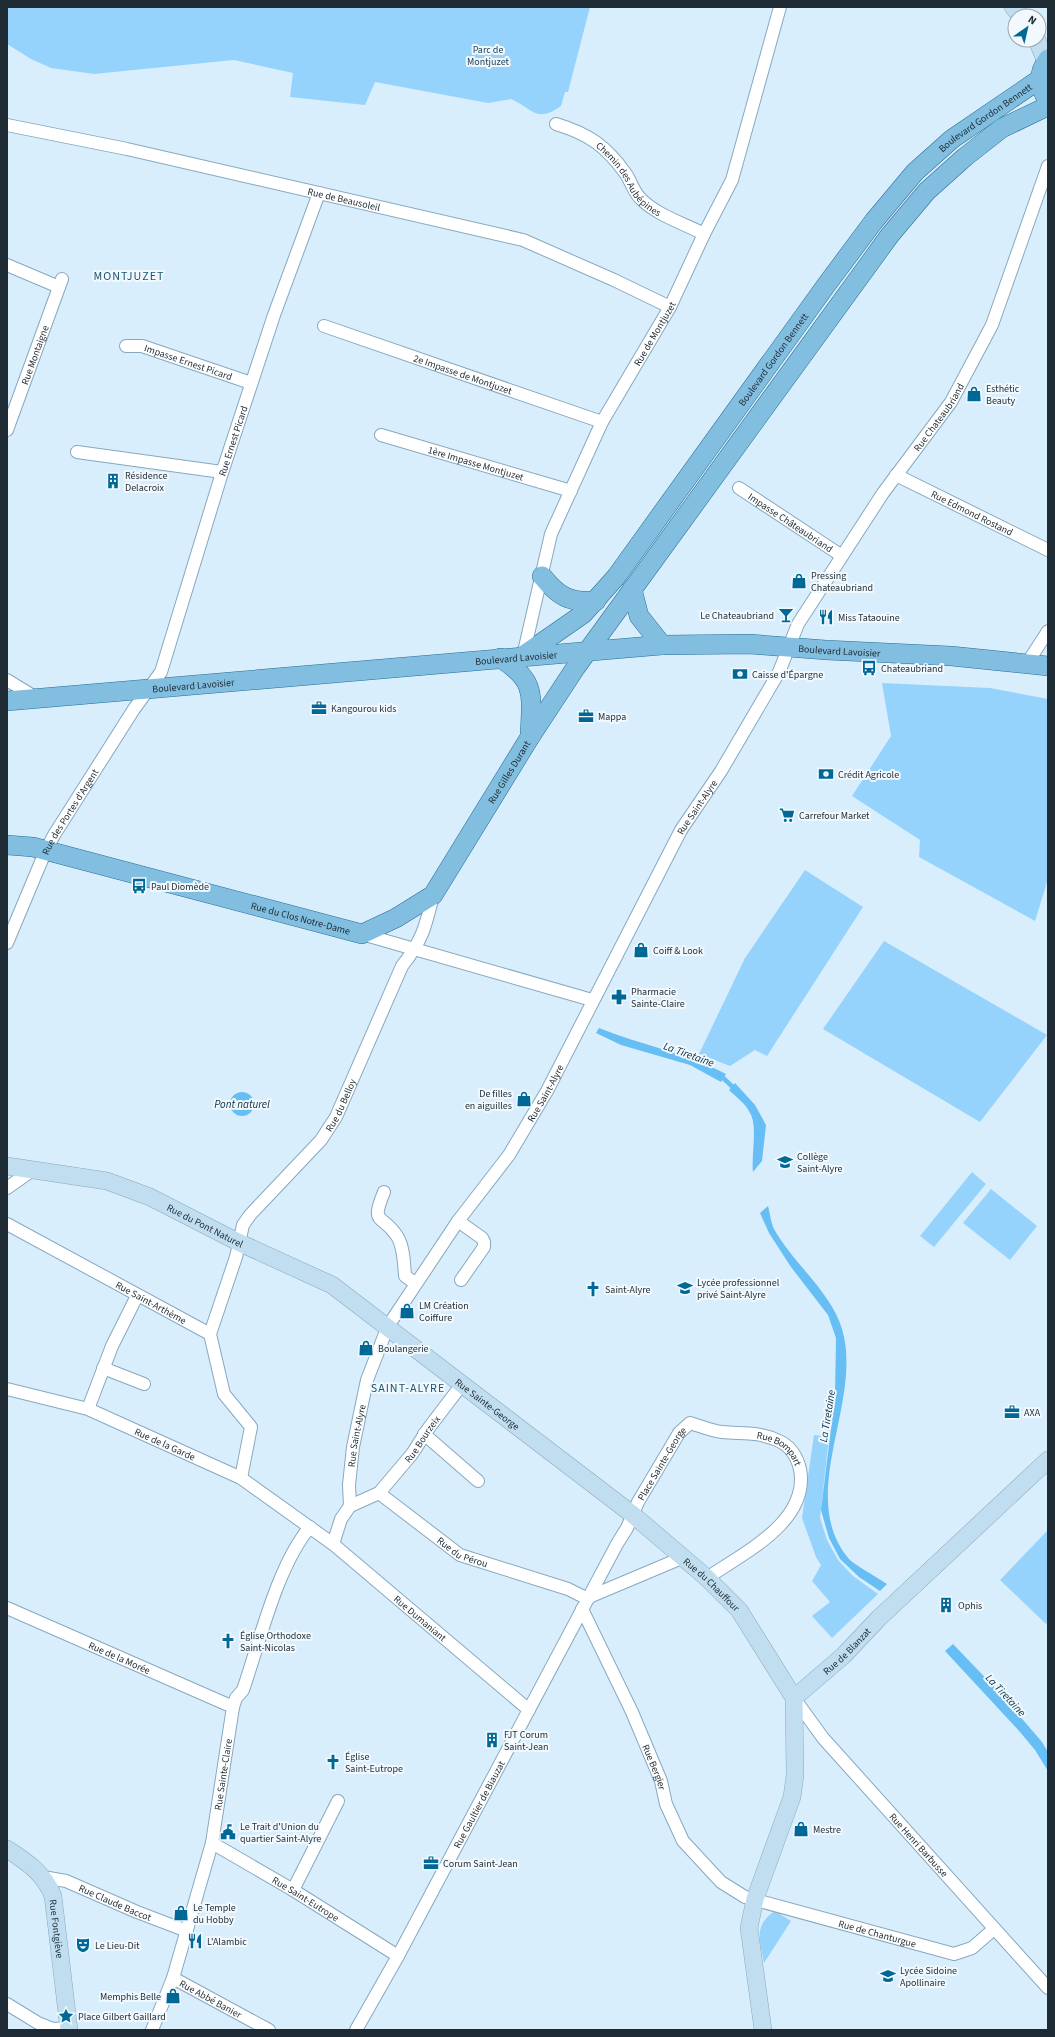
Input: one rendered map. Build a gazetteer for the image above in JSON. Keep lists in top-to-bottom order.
{
  "streets": {
    "main road": [
      "Boulevard Gordon Bennett",
      "Boulevard Lavoisier",
      "Rue Gilles Durant",
      "Rue du Clos Notre-Dame"
    ],
    "street": [
      "Chemin des Aubépines",
      "Rue de Beausoleil",
      "Rue de Montjuzet",
      "Rue Montaigne",
      "Impasse Ernest Picard",
      "2e Impasse de Montjuzet",
      "Rue Chateaubriand",
      "Rue Ernest Picard",
      "1ère Impasse Montjuzet",
      "Rue Edmond Rostand",
      "Impasse Châteaubriand",
      "Rue Saint-Alyre",
      "Rue des Portes d'Argent",
      "Rue du Belloy",
      "Rue du Pont Naturel",
      "Rue Saint-Arthème",
      "Rue Sainte-George",
      "Rue Bourzeix",
      "Rue de la Garde",
      "Rue Bompart",
      "Place Sainte-George",
      "Rue du Pérou",
      "Rue du Chauffour",
      "Rue Dumaniant",
      "Rue de Blanzat",
      "Rue de la Morée",
      "Rue Bergier",
      "Rue Sainte-Claire",
      "Rue Gaultier de Biauzat",
      "Rue Henri Barbusse",
      "Rue Saint-Eutrope",
      "Rue Claude Baccot",
      "Rue Fontgiève",
      "Rue de Chanturgue",
      "Rue Abbé Banier"
    ]
  },
  "crossings": [
    ["Boulevard Gordon Bennett", "Rue de Montjuzet"],
    ["Boulevard Gordon Bennett", "Boulevard Lavoisier"],
    ["Boulevard Gordon Bennett", "Rue Gilles Durant"],
    ["Chemin des Aubépines", "Rue de Montjuzet"],
    ["Rue de Beausoleil", "Rue de Montjuzet"],
    ["Rue de Beausoleil", "Rue Ernest Picard"],
    ["Rue de Montjuzet", "2e Impasse de Montjuzet"],
    ["Rue de Montjuzet", "1ère Impasse Montjuzet"],
    ["Rue de Montjuzet", "Boulevard Lavoisier"],
    ["Impasse Ernest Picard", "Rue Ernest Picard"],
    ["Rue Chateaubriand", "Rue Edmond Rostand"],
    ["Rue Chateaubriand", "Impasse Châteaubriand"],
    ["Rue Chateaubriand", "Boulevard Lavoisier"],
    ["Rue Chateaubriand", "Rue Saint-Alyre"],
    ["Rue Ernest Picard", "Boulevard Lavoisier"],
    ["Rue Ernest Picard", "Rue des Portes d'Argent"],
    ["Boulevard Lavoisier", "Rue Gilles Durant"],
    ["Boulevard Lavoisier", "Rue Saint-Alyre"],
    ["Boulevard Lavoisier", "Rue des Portes d'Argent"],
    ["Rue Gilles Durant", "Rue du Clos Notre-Dame"],
    ["Rue Gilles Durant", "Rue du Belloy"],
    ["Rue Saint-Alyre", "Rue du Clos Notre-Dame"],
    ["Rue Saint-Alyre", "Rue du Pont Naturel"],
    ["Rue Saint-Alyre", "Rue Sainte-George"],
    ["Rue des Portes d'Argent", "Rue du Clos Notre-Dame"],
    ["Rue du Clos Notre-Dame", "Rue du Belloy"],
    ["Rue du Belloy", "Rue du Pont Naturel"],
    ["Rue du Pont Naturel", "Rue Sainte-George"],
    ["Rue Sainte-George", "Rue Bourzeix"],
    ["Rue Sainte-George", "Place Sainte-George"],
    ["Rue Sainte-George", "Rue Gaultier de Biauzat"],
    ["Rue Bourzeix", "Rue du Pérou"],
    ["Rue de la Garde", "Rue Dumaniant"],
    ["Rue de la Garde", "Rue Sainte-Claire"],
    ["Rue Bompart", "Place Sainte-George"],
    ["Rue Bompart", "Rue du Chauffour"],
    ["Place Sainte-George", "Rue Gaultier de Biauzat"],
    ["Rue du Pérou", "Rue du Chauffour"],
    ["Rue du Pérou", "Rue Bergier"],
    ["Rue du Pérou", "Rue Gaultier de Biauzat"],
    ["Rue du Chauffour", "Rue de Blanzat"],
    ["Rue du Chauffour", "Rue Bergier"],
    ["Rue du Chauffour", "Rue Gaultier de Biauzat"],
    ["Rue du Chauffour", "Rue Henri Barbusse"],
    ["Rue Dumaniant", "Rue Sainte-Claire"],
    ["Rue Dumaniant", "Rue Gaultier de Biauzat"],
    ["Rue de Blanzat", "Rue Henri Barbusse"],
    ["Rue de la Morée", "Rue Sainte-Claire"],
    ["Rue Bergier", "Rue Gaultier de Biauzat"],
    ["Rue Bergier", "Rue de Chanturgue"],
    ["Rue Sainte-Claire", "Rue Saint-Eutrope"],
    ["Rue Sainte-Claire", "Rue Claude Baccot"],
    ["Rue Sainte-Claire", "Rue Abbé Banier"],
    ["Rue Gaultier de Biauzat", "Rue Saint-Eutrope"],
    ["Rue Henri Barbusse", "Rue de Chanturgue"],
    ["Rue Claude Baccot", "Rue Fontgiève"]
  ],
  "districts": ["MONTJUZET", "SAINT-ALYRE"],
  "water": ["La Tiretaine", "Pont naturel"],
  "parks": ["Parc de Montjuzet"],
  "places": {
    "shop": [
      "Esthétic Beauty",
      "Pressing Chateaubriand",
      "Coiff & Look",
      "De filles en aiguilles",
      "LM Création Coiffure",
      "Boulangerie",
      "Mestre",
      "Le Temple du Hobby",
      "Memphis Belle"
    ],
    "building": ["Résidence Delacroix", "Ophis", "FJT Corum Saint-Jean"],
    "bar": ["Le Chateaubriand"],
    "restaurant": ["Miss Tataouine", "L'Alambic"],
    "bus stop": ["Chateaubriand", "Paul Diomède"],
    "bank": ["Caisse d'Épargne", "Crédit Agricole"],
    "office": [
      "Kangourou kids",
      "Mappa",
      "AXA",
      "Corum Saint-Jean"
    ],
    "supermarket": ["Carrefour Market"],
    "pharmacy": ["Pharmacie Sainte-Claire"],
    "school or university": ["Collège Saint-Alyre", "Lycée professionnel privé Saint-Alyre", "Lycée Sidoine Apollinaire"],
    "church": ["Saint-Alyre", "Église Orthodoxe Saint-Nicolas", "Église Saint-Eutrope"],
    "public building": ["Le Trait d'Union du quartier Saint-Alyre"],
    "theatre": ["Le Lieu-Dit"],
    "place": ["Place Gilbert Gaillard"]
  },
  "north": "top right"
}
